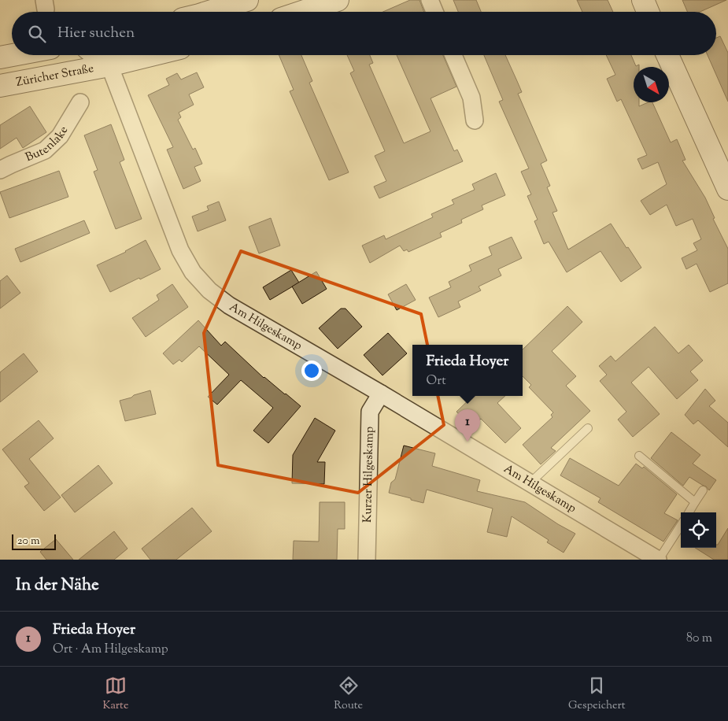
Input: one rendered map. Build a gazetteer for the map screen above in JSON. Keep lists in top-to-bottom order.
{
  "streets": {
    "main road": ["Züricher Straße"],
    "street": ["Butenlake", "Am Hilgeskamp", "Kurzer Hilgeskamp"]
  },
  "crossings": [
    ["Züricher Straße", "Am Hilgeskamp"],
    ["Am Hilgeskamp", "Kurzer Hilgeskamp"]
  ],
  "scale_bar": "20 m",
  "north": "bottom right",
  "page": {
    "search": "Hier suchen",
    "popup": ["Frieda Hoyer", "Ort"],
    "pins": "1",
    "scale": "20 m",
    "heading": "In der Nähe",
    "list": [
      {
        "mark": "1",
        "name": "Frieda Hoyer",
        "note": "Ort · Am Hilgeskamp",
        "value": "80 m"
      }
    ],
    "nav": ["Karte", "Route", "Gespeichert"]
  }
}
